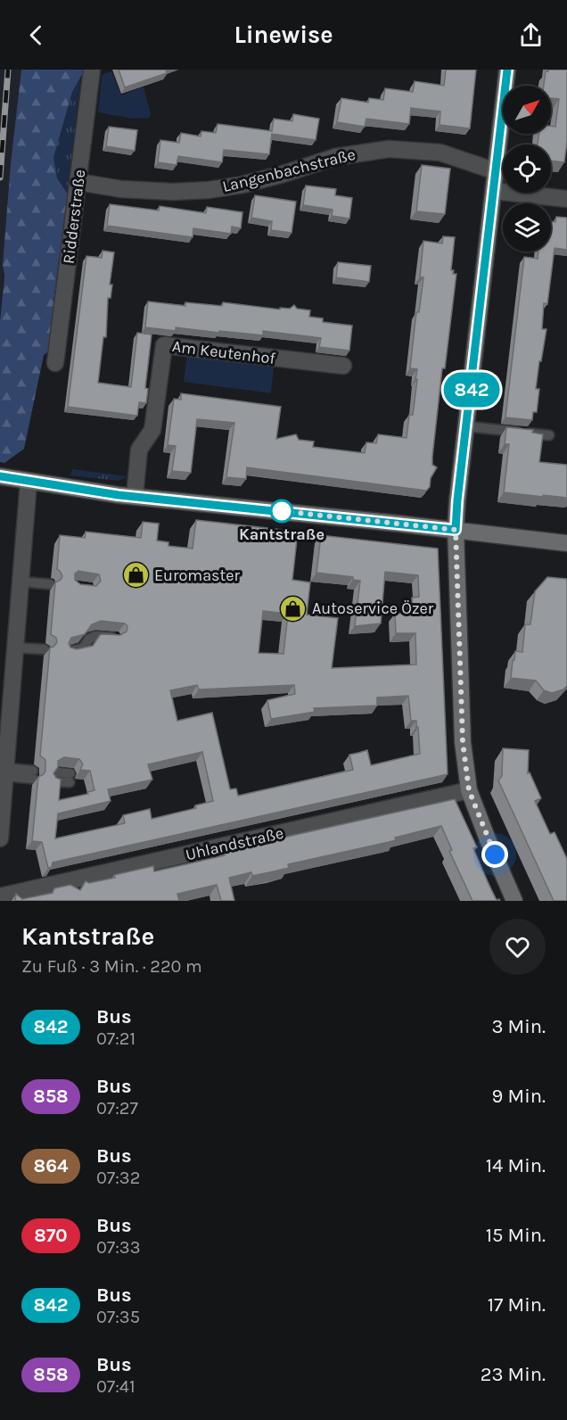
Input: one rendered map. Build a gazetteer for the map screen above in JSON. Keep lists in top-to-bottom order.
{
  "streets": {
    "street": [
      "Langenbachstraße",
      "Ridderstraße",
      "Am Keutenhof",
      "Uhlandstraße"
    ]
  },
  "crossings": [
    ["Langenbachstraße", "Ridderstraße"]
  ],
  "places": {
    "other": ["Kantstraße"],
    "shop": ["Euromaster", "Autoservice Özer"]
  },
  "lines": ["bus line 842"],
  "north": "top right",
  "page": {
    "header": "Linewise",
    "on_map": "842",
    "heading": ["Kantstraße", "Zu Fuß · 3 Min. · 220 m"],
    "list": [
      {
        "mark": "842",
        "name": "Bus",
        "note": "07:21",
        "value": "3 Min."
      },
      {
        "mark": "858",
        "name": "Bus",
        "note": "07:27",
        "value": "9 Min."
      },
      {
        "mark": "864",
        "name": "Bus",
        "note": "07:32",
        "value": "14 Min."
      },
      {
        "mark": "870",
        "name": "Bus",
        "note": "07:33",
        "value": "15 Min."
      },
      {
        "mark": "842",
        "name": "Bus",
        "note": "07:35",
        "value": "17 Min."
      },
      {
        "mark": "858",
        "name": "Bus",
        "note": "07:41",
        "value": "23 Min."
      }
    ]
  }
}
